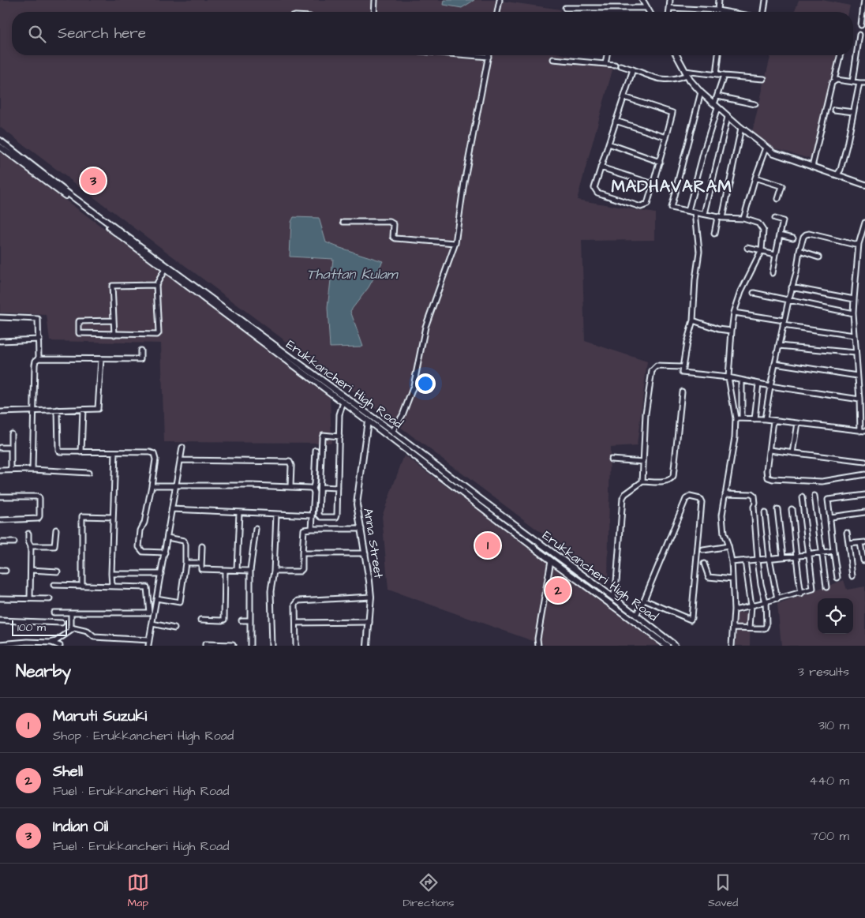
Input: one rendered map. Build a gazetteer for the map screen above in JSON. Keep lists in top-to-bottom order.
{
  "streets": {
    "main road": ["Erukkancheri High Road", "Anna Street"]
  },
  "districts": ["MADHAVARAM"],
  "water": ["Thattan Kulam"],
  "scale_bar": "100 m",
  "page": {
    "search": "Search here",
    "pins": ["3", "1", "2"],
    "scale": "100 m",
    "heading": ["Nearby", "3 results"],
    "list": [
      {
        "mark": "1",
        "name": "Maruti Suzuki",
        "note": "Shop · Erukkancheri High Road",
        "value": "310 m"
      },
      {
        "mark": "2",
        "name": "Shell",
        "note": "Fuel · Erukkancheri High Road",
        "value": "440 m"
      },
      {
        "mark": "3",
        "name": "Indian Oil",
        "note": "Fuel · Erukkancheri High Road",
        "value": "700 m"
      }
    ],
    "nav": ["Map", "Directions", "Saved"]
  }
}
